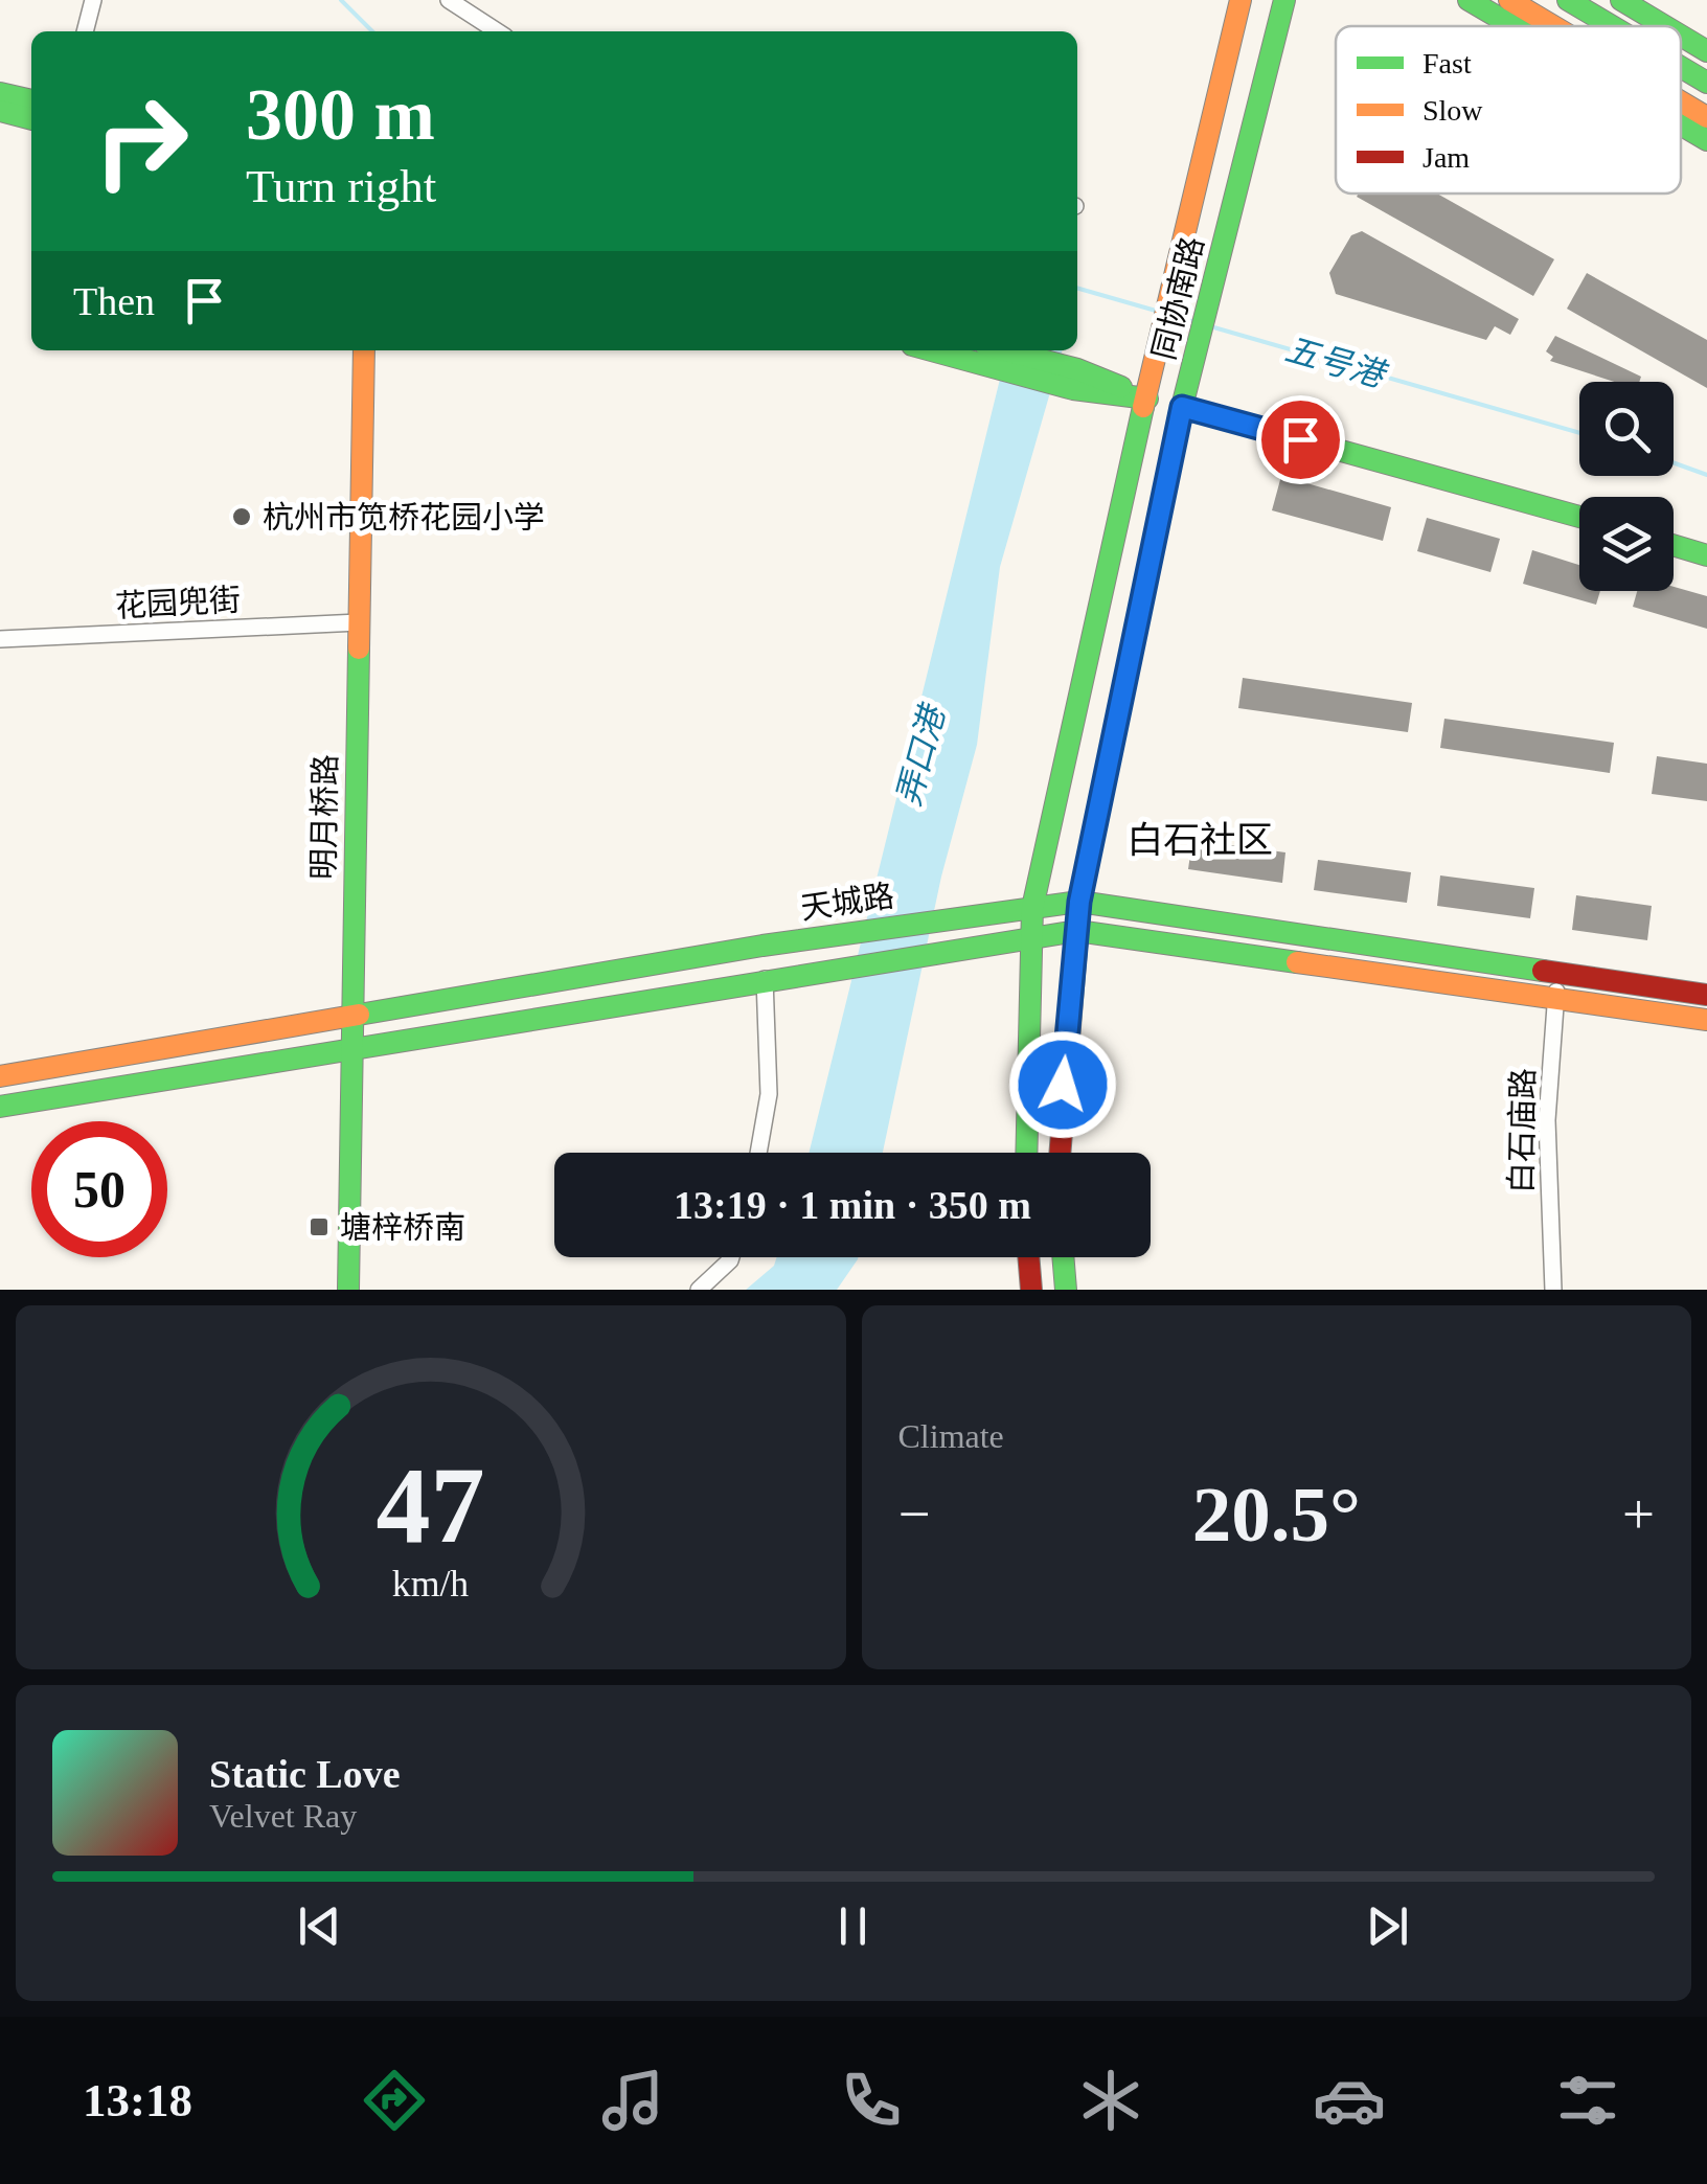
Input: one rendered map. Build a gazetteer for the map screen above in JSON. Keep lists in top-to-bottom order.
{
  "streets": {
    "main road": ["同协南路", "明月桥路", "天城路"],
    "street": ["花园兜街", "白石庙路"]
  },
  "crossings": [
    ["同协南路", "天城路"],
    ["花园兜街", "明月桥路"],
    ["明月桥路", "天城路"],
    ["天城路", "白石庙路"]
  ],
  "districts": ["白石社区"],
  "water": ["五号港", "弄口港"],
  "places": {
    "other": ["杭州市笕桥花园小学"],
    "transit": ["塘梓桥南"]
  },
  "legend": ["Fast", "Slow", "Jam"],
  "page": {
    "turn": ["300 m", "Turn right"],
    "then": "Then",
    "limit": "50",
    "trip": "13:19 · 1 min · 350 m",
    "tile": "Climate",
    "heat": ["−", "20.5°", "+"],
    "song": ["Static Love", "Velvet Ray"],
    "tabs": "13:18",
    "gauge": ["47", "km/h"]
  }
}
